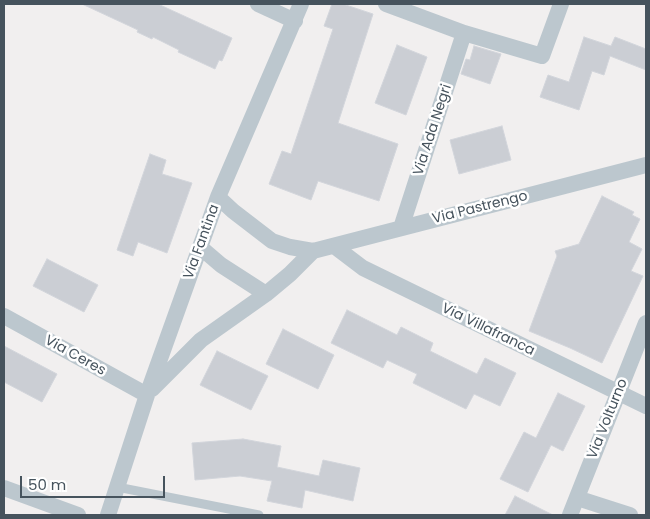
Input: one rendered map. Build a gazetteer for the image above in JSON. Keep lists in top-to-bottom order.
{
  "streets": {
    "street": [
      "Via Ada Negri",
      "Via Pastrengo",
      "Via Fantina",
      "Via Villafranca",
      "Via Ceres",
      "Via Volturno"
    ]
  },
  "crossings": [
    ["Via Ada Negri", "Via Pastrengo"],
    ["Via Pastrengo", "Via Fantina"],
    ["Via Pastrengo", "Via Villafranca"],
    ["Via Fantina", "Via Ceres"],
    ["Via Villafranca", "Via Volturno"]
  ],
  "scale_bar": "50 m"
}
